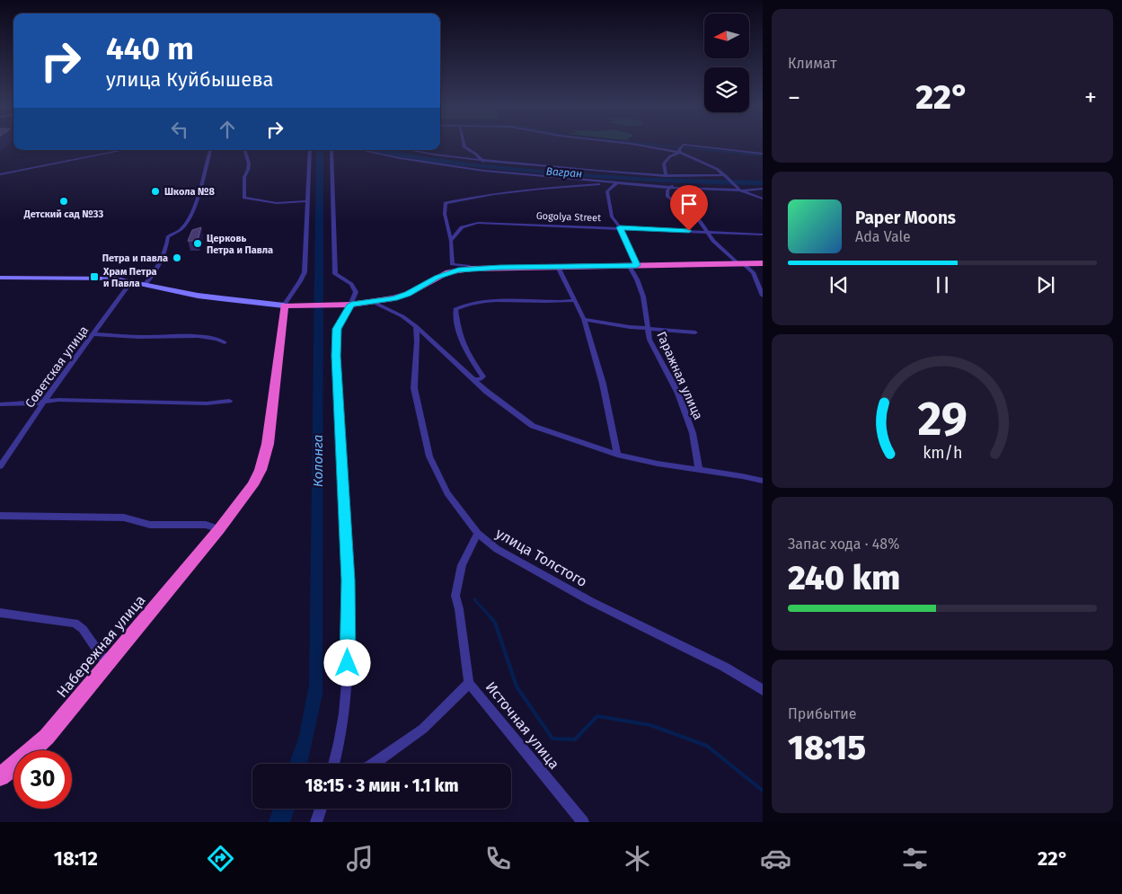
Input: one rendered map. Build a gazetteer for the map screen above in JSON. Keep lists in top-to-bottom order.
{
  "streets": {
    "highway": ["Набережная улица"],
    "street": [
      "Gogolya Street",
      "Советская улица",
      "Гаражная улица",
      "улица Толстого",
      "Источная улица"
    ]
  },
  "crossings": [
    ["Gogolya Street", "Гаражная улица"],
    ["улица Толстого", "Источная улица"]
  ],
  "water": ["Вагран", "Колонга"],
  "places": {
    "other": [
      "Школа №8",
      "Детский сад №33",
      "Церковь Петра и Павла",
      "Петра и павла"
    ],
    "transit": ["Храм Петра и Павла"]
  },
  "north": "left",
  "page": {
    "tile": [
      "Климат",
      ["Запас хода · 48%", "240 km"],
      ["Прибытие", "18:15"]
    ],
    "turn": ["440 m", "улица Куйбышева"],
    "heat": ["−", "22°", "+"],
    "song": ["Paper Moons", "Ada Vale"],
    "limit": "30",
    "trip": "18:15 · 3 мин · 1.1 km",
    "tabs": ["18:12", "22°"],
    "gauge": ["29", "km/h"]
  }
}
